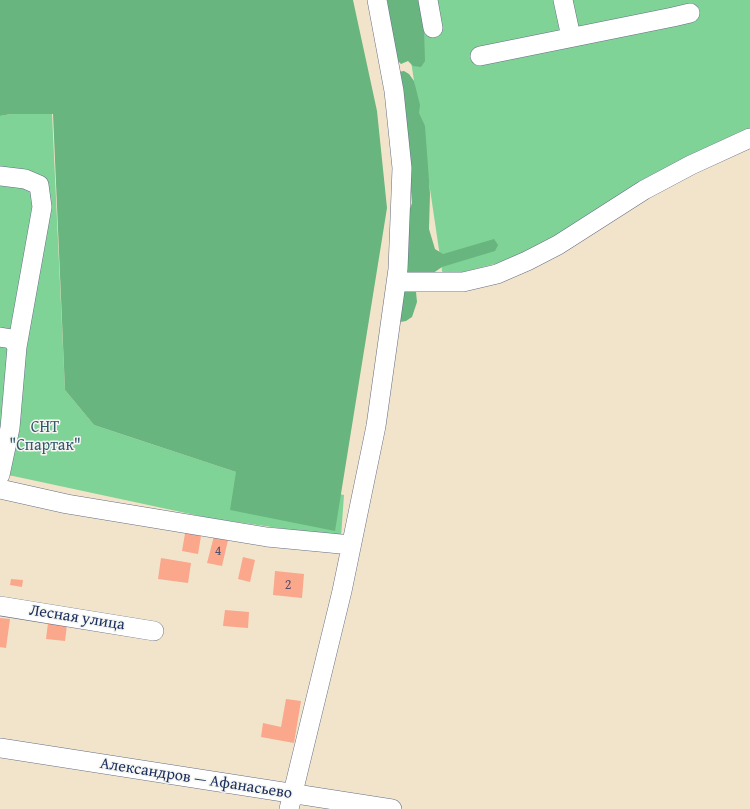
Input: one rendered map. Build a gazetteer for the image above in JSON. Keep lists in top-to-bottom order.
{
  "streets": {
    "street": ["Лесная улица", "Александров — Афанасьево"]
  },
  "parks": ["СНТ \"Спартак\""],
  "house_numbers": ["4", "2"]
}
